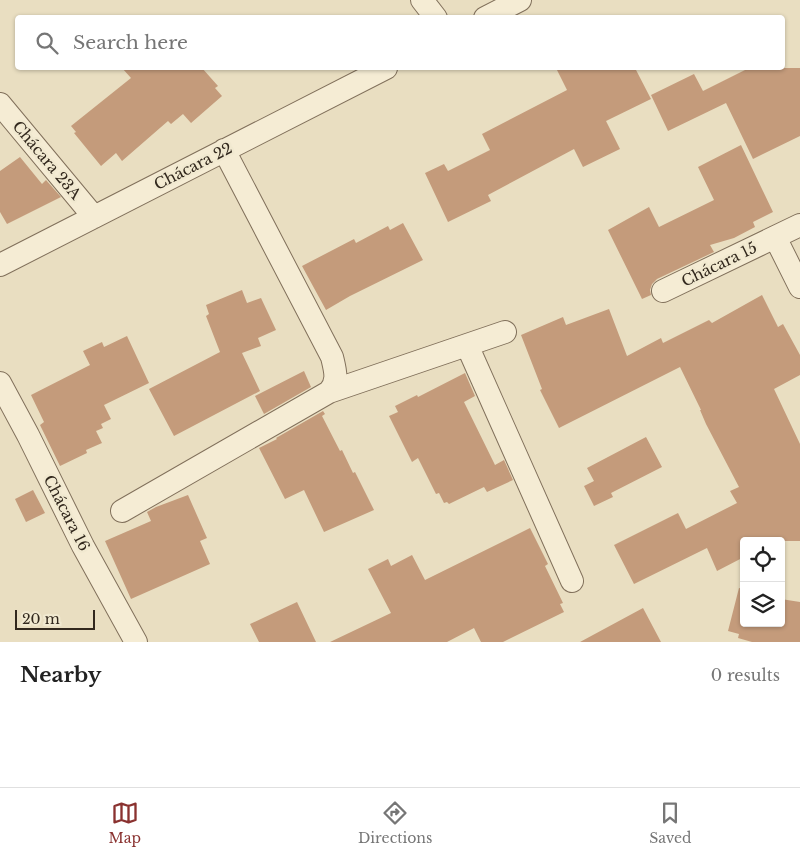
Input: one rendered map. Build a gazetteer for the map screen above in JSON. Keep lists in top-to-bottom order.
{
  "streets": {
    "street": [
      "Chácara 23A",
      "Chácara 22",
      "Chácara 15",
      "Chácara 16"
    ]
  },
  "crossings": [
    ["Chácara 23A", "Chácara 22"]
  ],
  "scale_bar": "20 m",
  "page": {
    "search": "Search here",
    "scale": "20 m",
    "heading": ["Nearby", "0 results"],
    "nav": ["Map", "Directions", "Saved"]
  }
}
